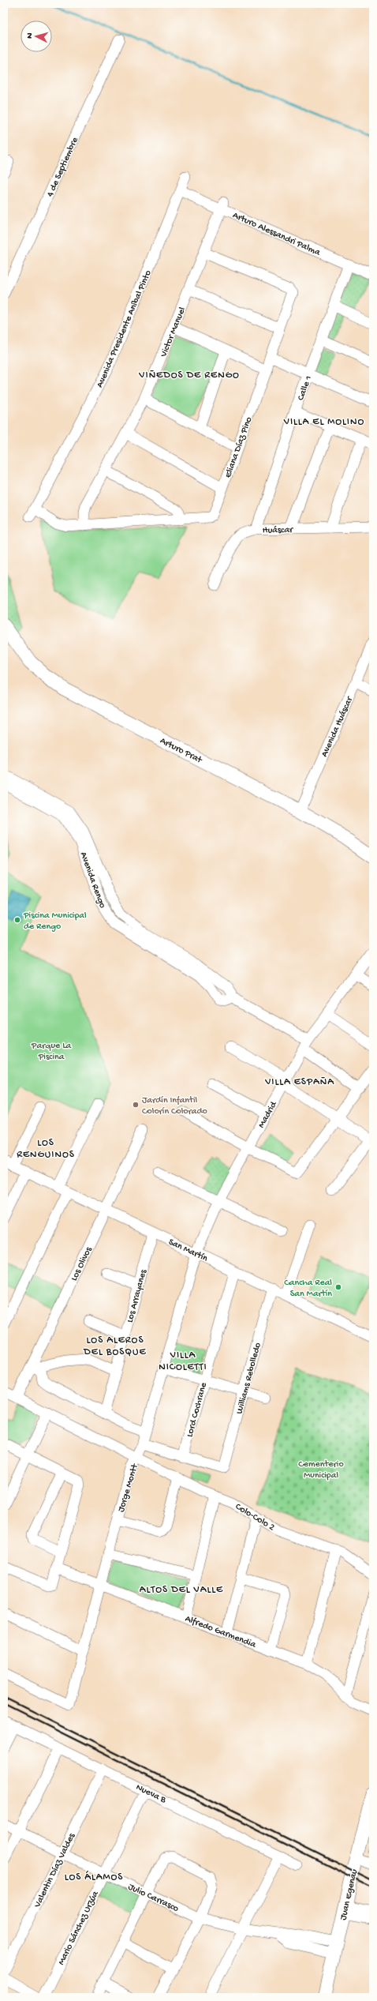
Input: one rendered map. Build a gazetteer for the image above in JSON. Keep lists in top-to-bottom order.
{
  "streets": {
    "main road": ["Arturo Prat", "Juan Egenau"],
    "street": [
      "4 de Septiembre",
      "Arturo Alessandri Palma",
      "Avenida Presidente Aníbal Pinto",
      "Victor Manuel",
      "Calle 1",
      "Eliana Díaz Pino",
      "Huáscar",
      "Avenida Huáscar",
      "Avenida Rengo",
      "Madrid",
      "San Martín",
      "Los Olivos",
      "Los Arrayanes",
      "Williams Rebolledo",
      "Lord Cochrane",
      "Jorge Montt",
      "Colo-Colo 2",
      "Alfredo Garmendia",
      "Nueva B",
      "Valentin Díaz Valdes",
      "Julio Carrasco",
      "Mario Sánchez Urzúa"
    ]
  },
  "crossings": [
    ["Arturo Alessandri Palma", "Avenida Presidente Aníbal Pinto"],
    ["Arturo Alessandri Palma", "Victor Manuel"],
    ["Arturo Alessandri Palma", "Calle 1"],
    ["Avenida Presidente Aníbal Pinto", "Eliana Díaz Pino"],
    ["Victor Manuel", "Eliana Díaz Pino"],
    ["Calle 1", "Huáscar"],
    ["Avenida Huáscar", "Arturo Prat"],
    ["Avenida Rengo", "Madrid"],
    ["Madrid", "San Martín"],
    ["Madrid", "Jorge Montt"],
    ["San Martín", "Los Olivos"],
    ["San Martín", "Los Arrayanes"],
    ["San Martín", "Williams Rebolledo"],
    ["San Martín", "Lord Cochrane"],
    ["San Martín", "Jorge Montt"],
    ["Los Olivos", "Colo-Colo 2"],
    ["Williams Rebolledo", "Lord Cochrane"],
    ["Jorge Montt", "Colo-Colo 2"],
    ["Jorge Montt", "Alfredo Garmendia"],
    ["Nueva B", "Valentin Díaz Valdes"],
    ["Nueva B", "Mario Sánchez Urzúa"],
    ["Valentin Díaz Valdes", "Julio Carrasco"],
    ["Juan Egenau", "Julio Carrasco"],
    ["Julio Carrasco", "Mario Sánchez Urzúa"]
  ],
  "districts": [
    "VIÑEDOS DE RENGO",
    "VILLA EL MOLINO",
    "VILLA ESPAÑA",
    "LOS RENGUINOS",
    "LOS ALEROS DEL BOSQUE",
    "VILLA NICOLETTI",
    "ALTOS DEL VALLE",
    "LOS ÁLAMOS"
  ],
  "parks": ["Parque La Piscina", "Cementerio Municipal"],
  "places": ["Piscina Municipal de Rengo", "Jardín Infantil Colorín Colorado", "Cancha Real San Martín"],
  "north": "left"
}
